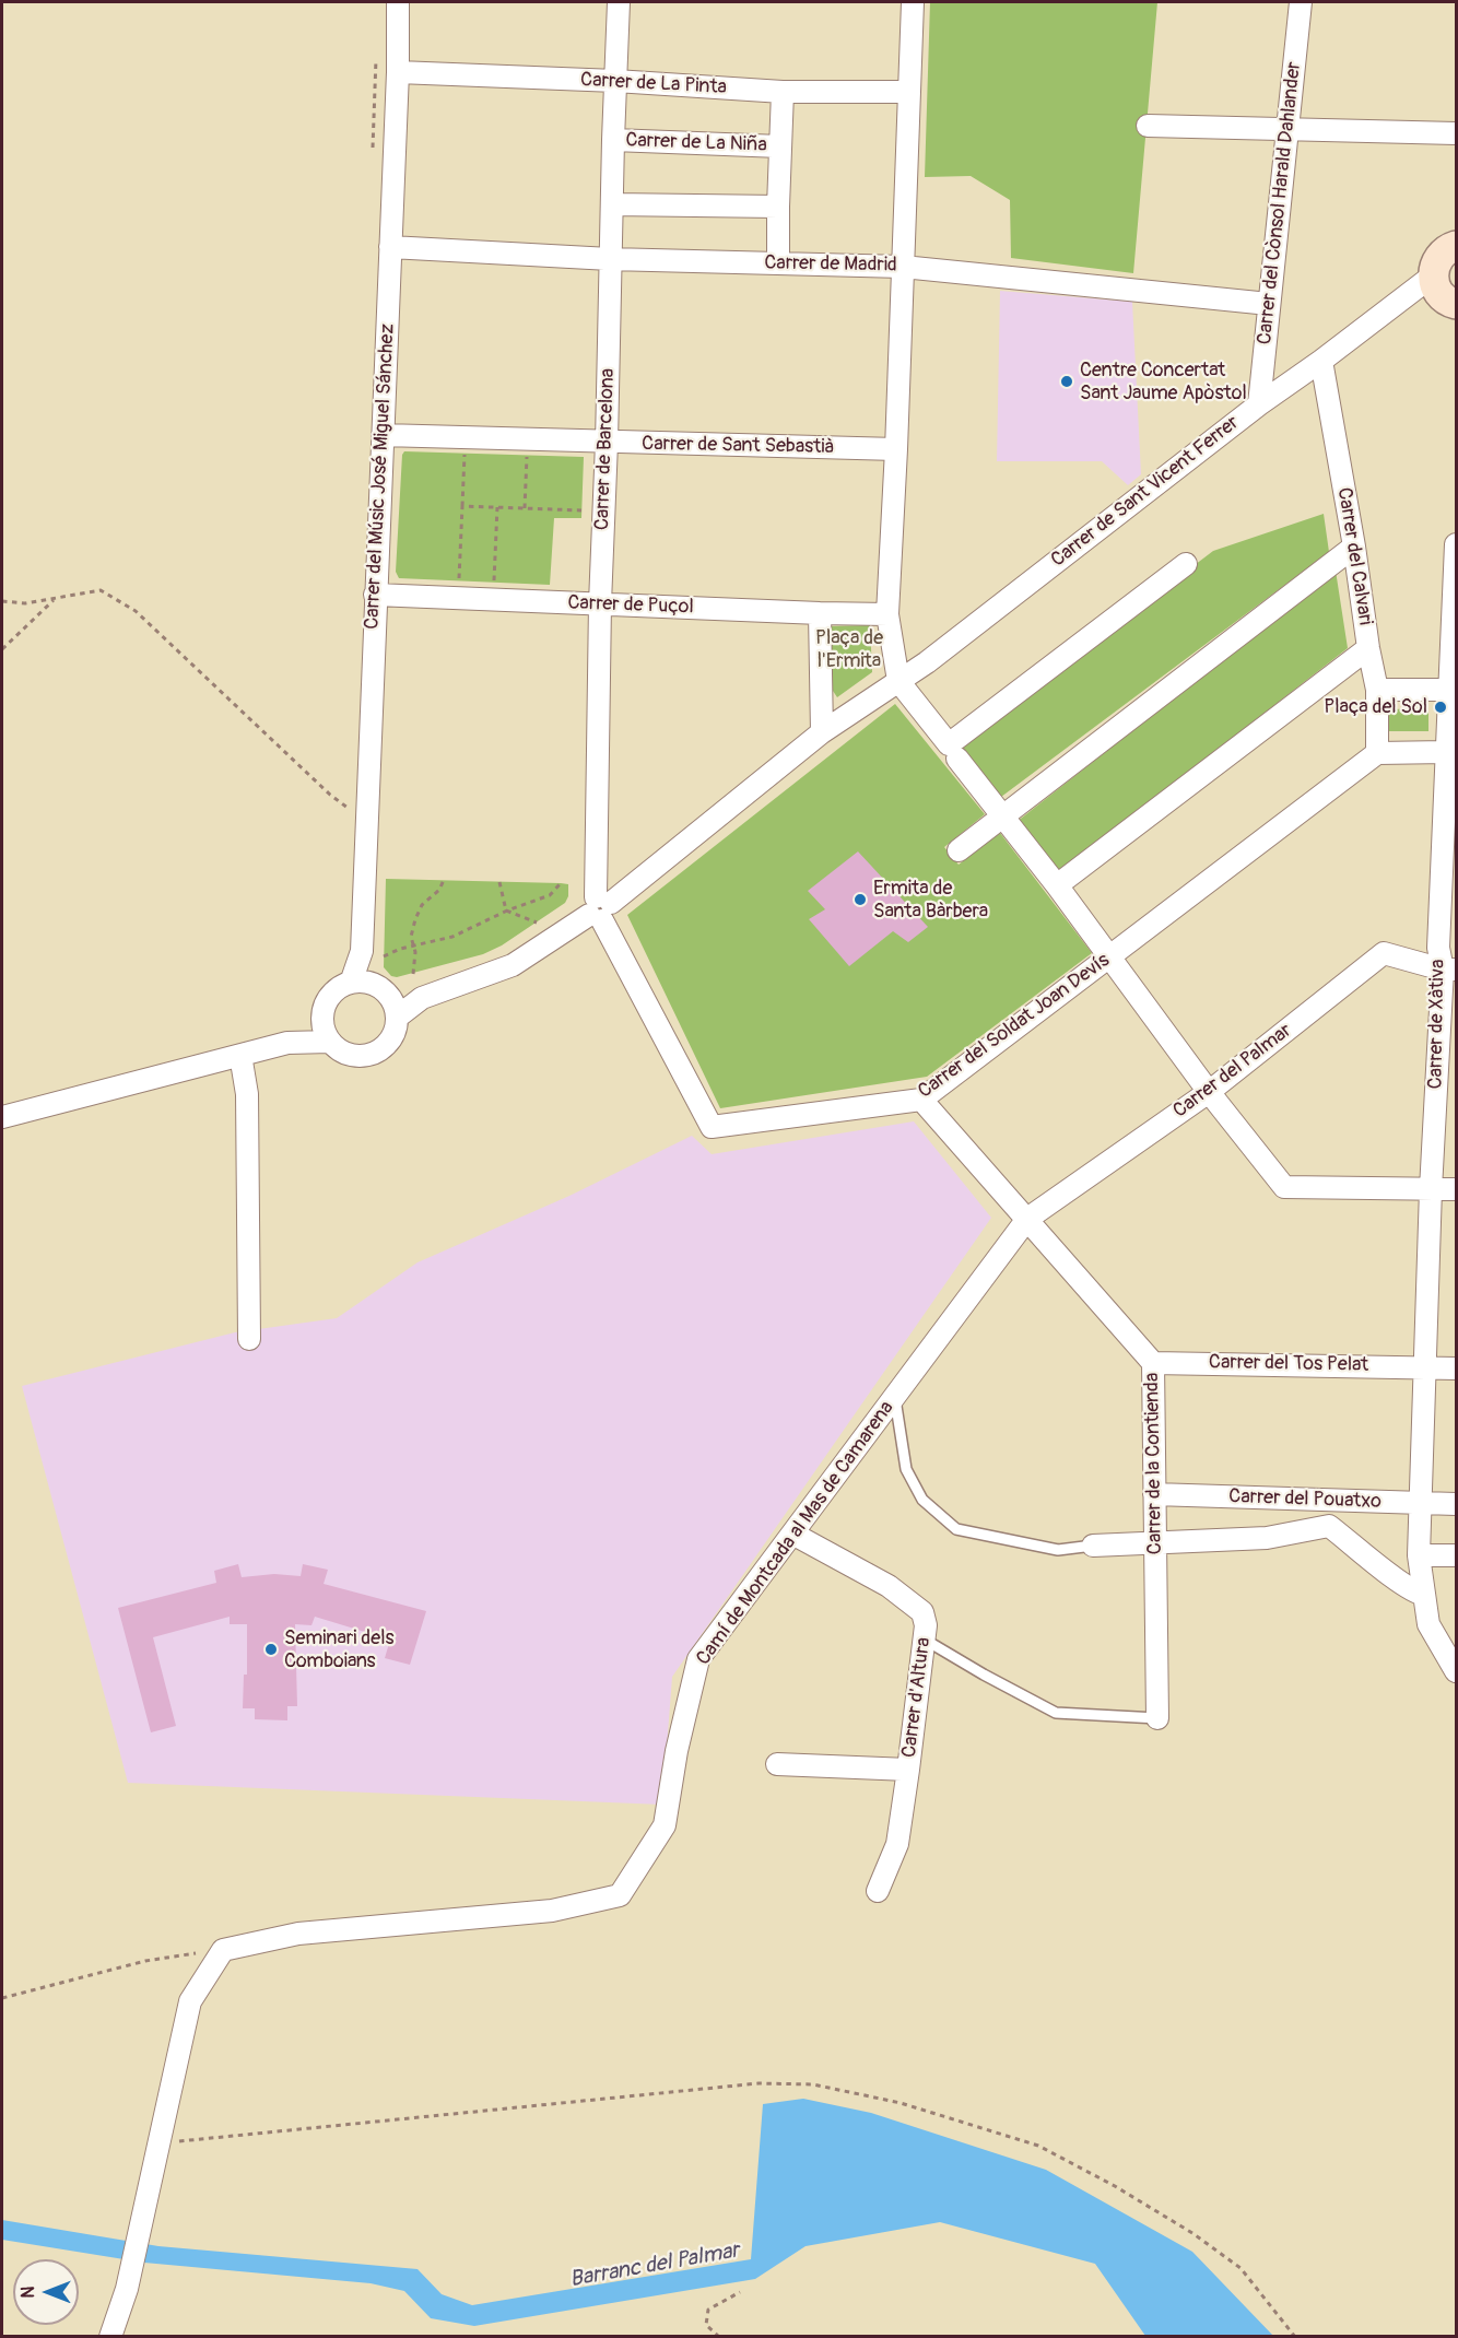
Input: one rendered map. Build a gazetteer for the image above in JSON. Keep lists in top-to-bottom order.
{
  "streets": {
    "street": [
      "Carrer de La Pinta",
      "Carrer de La Niña",
      "Carrer del Cònsol Harald Dahlander",
      "Carrer de Madrid",
      "Carrer de Sant Sebastià",
      "Carrer de Barcelona",
      "Carrer del Músic José Miguel Sánchez",
      "Carrer de Sant Vicent Ferrer",
      "Carrer del Calvari",
      "Carrer de Puçol",
      "Carrer de Xàtiva",
      "Carrer del Soldat Joan Devís",
      "Carrer del Palmar",
      "Carrer del Tos Pelat",
      "Carrer de la Contienda",
      "Carrer del Pouatxo",
      "Camí de Montcada al Mas de Camarena",
      "Carrer d'Altura"
    ]
  },
  "crossings": [
    ["Carrer de La Pinta", "Carrer de Barcelona"],
    ["Carrer de La Pinta", "Carrer del Músic José Miguel Sánchez"],
    ["Carrer de La Niña", "Carrer de Barcelona"],
    ["Carrer del Cònsol Harald Dahlander", "Carrer de Madrid"],
    ["Carrer del Cònsol Harald Dahlander", "Carrer de Sant Vicent Ferrer"],
    ["Carrer de Madrid", "Carrer de Barcelona"],
    ["Carrer de Madrid", "Carrer del Músic José Miguel Sánchez"],
    ["Carrer de Sant Sebastià", "Carrer de Barcelona"],
    ["Carrer de Sant Sebastià", "Carrer del Músic José Miguel Sánchez"],
    ["Carrer de Barcelona", "Carrer de Sant Vicent Ferrer"],
    ["Carrer de Barcelona", "Carrer de Puçol"],
    ["Carrer de Barcelona", "Carrer del Soldat Joan Devís"],
    ["Carrer del Músic José Miguel Sánchez", "Carrer de Puçol"],
    ["Carrer de Sant Vicent Ferrer", "Carrer del Calvari"],
    ["Carrer de Sant Vicent Ferrer", "Carrer del Soldat Joan Devís"],
    ["Carrer del Calvari", "Carrer del Soldat Joan Devís"],
    ["Carrer de Xàtiva", "Carrer del Palmar"],
    ["Carrer de Xàtiva", "Carrer del Tos Pelat"],
    ["Carrer de Xàtiva", "Carrer del Pouatxo"],
    ["Carrer del Soldat Joan Devís", "Carrer de la Contienda"],
    ["Carrer del Palmar", "Carrer de la Contienda"],
    ["Carrer del Palmar", "Camí de Montcada al Mas de Camarena"],
    ["Carrer del Tos Pelat", "Carrer de la Contienda"],
    ["Carrer de la Contienda", "Carrer del Pouatxo"],
    ["Carrer de la Contienda", "Camí de Montcada al Mas de Camarena"],
    ["Camí de Montcada al Mas de Camarena", "Carrer d'Altura"]
  ],
  "water": ["Barranc del Palmar"],
  "parks": ["Plaça de l'Ermita"],
  "places": [
    "Centre Concertat Sant Jaume Apòstol",
    "Plaça del Sol",
    "Ermita de Santa Bàrbera",
    "Seminari dels Comboians"
  ],
  "north": "left"
}
